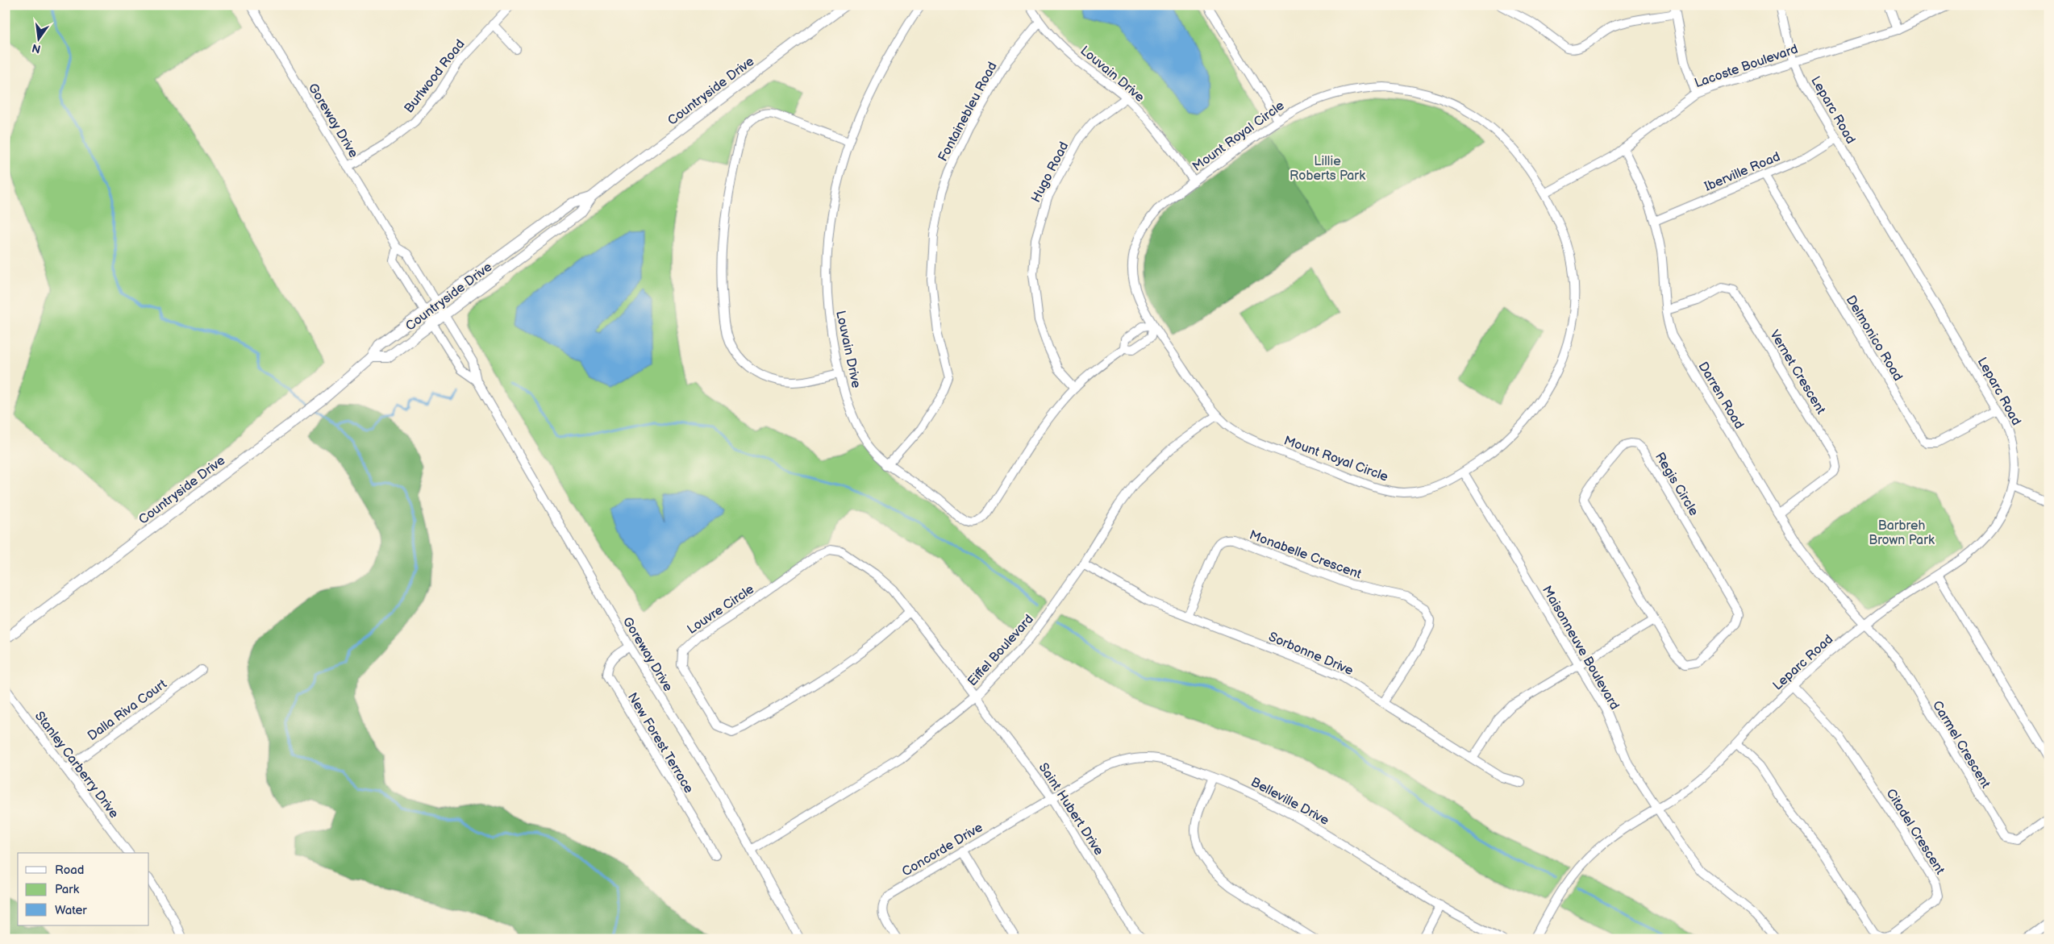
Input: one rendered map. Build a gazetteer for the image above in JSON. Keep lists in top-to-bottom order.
{
  "streets": {
    "main road": ["Countryside Drive"],
    "street": [
      "Lacoste Boulevard",
      "Louvain Drive",
      "Burlwood Road",
      "Leparc Road",
      "Fontainebleu Road",
      "Goreway Drive",
      "Mount Royal Circle",
      "Iberville Road",
      "Hugo Road",
      "Delmonico Road",
      "Vernet Crescent",
      "Darren Road",
      "Regis Circle",
      "Monabelle Crescent",
      "Louvre Circle",
      "Maisonneuve Boulevard",
      "Eiffel Boulevard",
      "Sorbonne Drive",
      "Dalla Riva Court",
      "New Forest Terrace",
      "Carmel Crescent",
      "Stanley Carberry Drive",
      "Belleville Drive",
      "Saint Hubert Drive",
      "Citadel Crescent",
      "Concorde Drive"
    ]
  },
  "crossings": [
    ["Lacoste Boulevard", "Leparc Road"],
    ["Lacoste Boulevard", "Mount Royal Circle"],
    ["Lacoste Boulevard", "Darren Road"],
    ["Louvain Drive", "Fontainebleu Road"],
    ["Louvain Drive", "Mount Royal Circle"],
    ["Louvain Drive", "Hugo Road"],
    ["Burlwood Road", "Goreway Drive"],
    ["Countryside Drive", "Goreway Drive"],
    ["Leparc Road", "Iberville Road"],
    ["Leparc Road", "Delmonico Road"],
    ["Leparc Road", "Darren Road"],
    ["Leparc Road", "Maisonneuve Boulevard"],
    ["Leparc Road", "Carmel Crescent"],
    ["Leparc Road", "Citadel Crescent"],
    ["Goreway Drive", "Eiffel Boulevard"],
    ["Goreway Drive", "New Forest Terrace"],
    ["Mount Royal Circle", "Maisonneuve Boulevard"],
    ["Mount Royal Circle", "Eiffel Boulevard"],
    ["Iberville Road", "Delmonico Road"],
    ["Iberville Road", "Darren Road"],
    ["Vernet Crescent", "Darren Road"],
    ["Darren Road", "Carmel Crescent"],
    ["Monabelle Crescent", "Sorbonne Drive"],
    ["Louvre Circle", "Eiffel Boulevard"],
    ["Louvre Circle", "Saint Hubert Drive"],
    ["Eiffel Boulevard", "Sorbonne Drive"],
    ["Eiffel Boulevard", "Saint Hubert Drive"],
    ["Dalla Riva Court", "Stanley Carberry Drive"],
    ["Belleville Drive", "Saint Hubert Drive"],
    ["Belleville Drive", "Concorde Drive"],
    ["Saint Hubert Drive", "Concorde Drive"]
  ],
  "parks": ["Lillie Roberts Park", "Barbreh Brown Park"],
  "legend": ["Road", "Park", "Water"],
  "north": "bottom"
}
